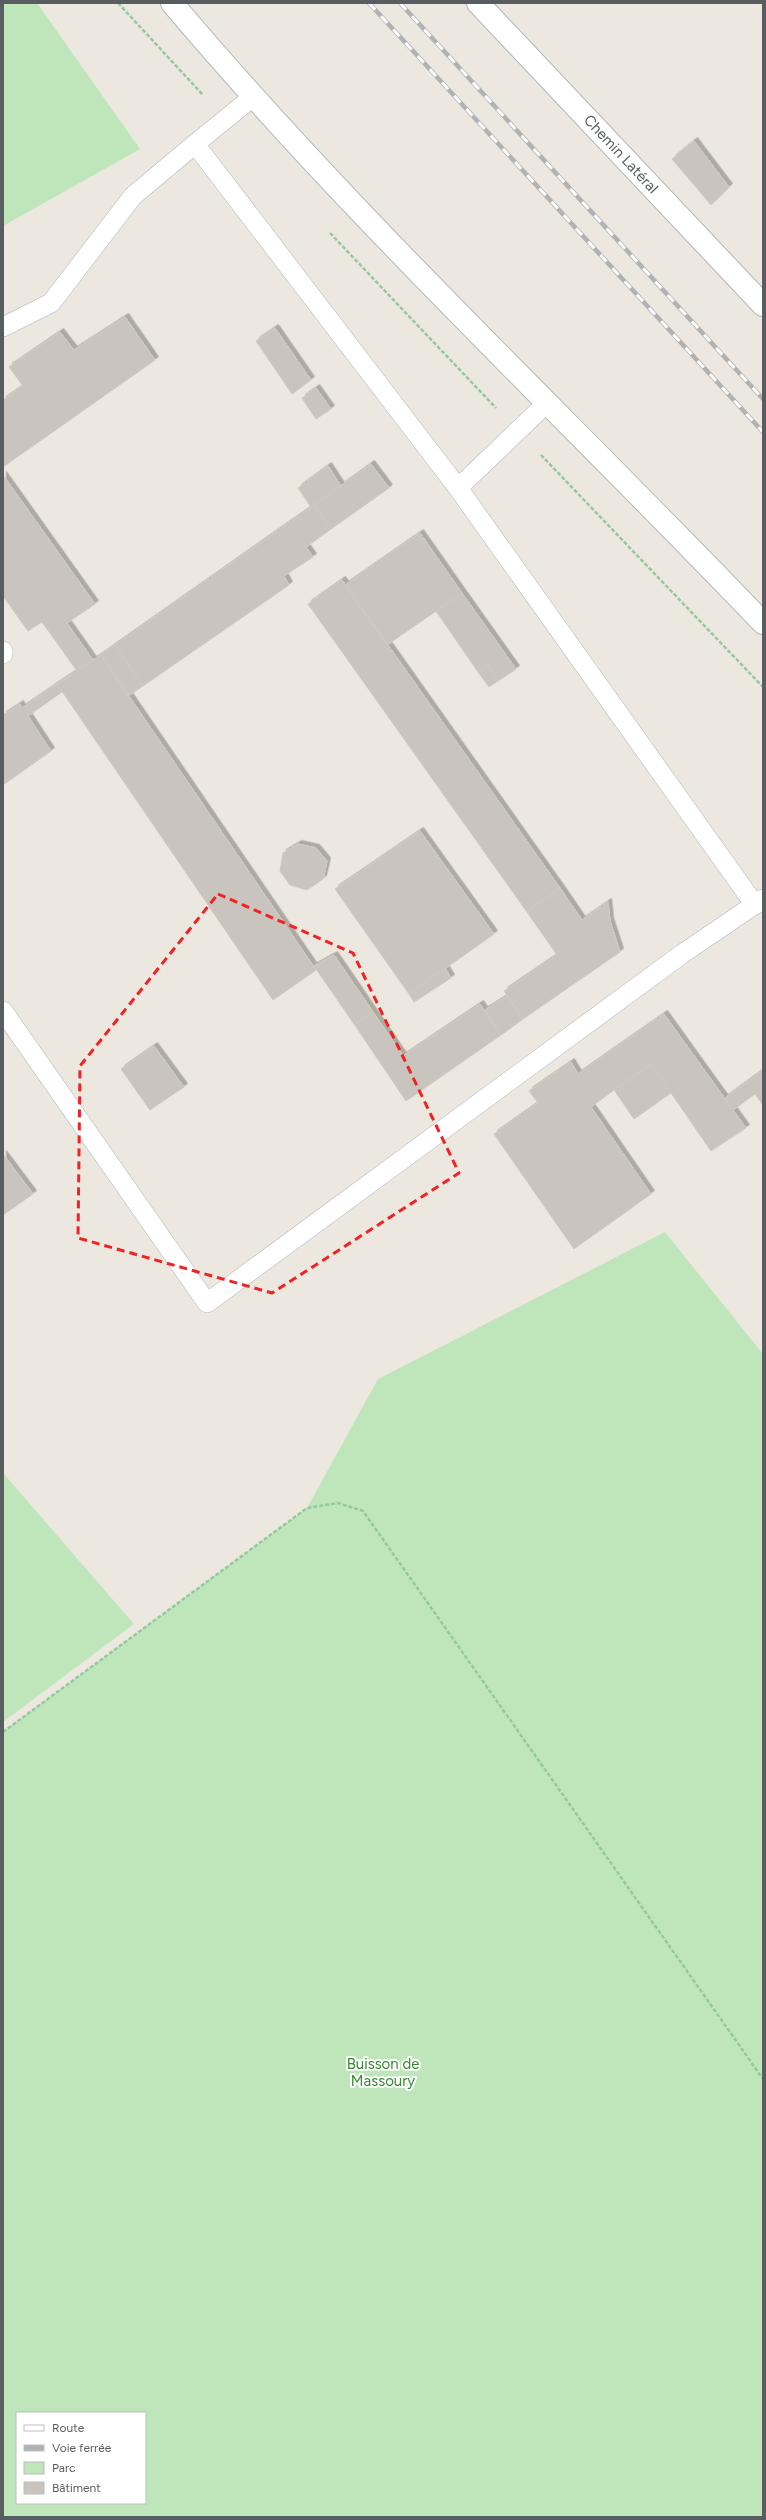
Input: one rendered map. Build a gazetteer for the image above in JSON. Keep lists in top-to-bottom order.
{
  "streets": {
    "main road": ["Chemin Latéral"]
  },
  "parks": ["Buisson de Massoury"],
  "legend": [
    "Route",
    "Voie ferrée",
    "Parc",
    "Bâtiment"
  ]
}
